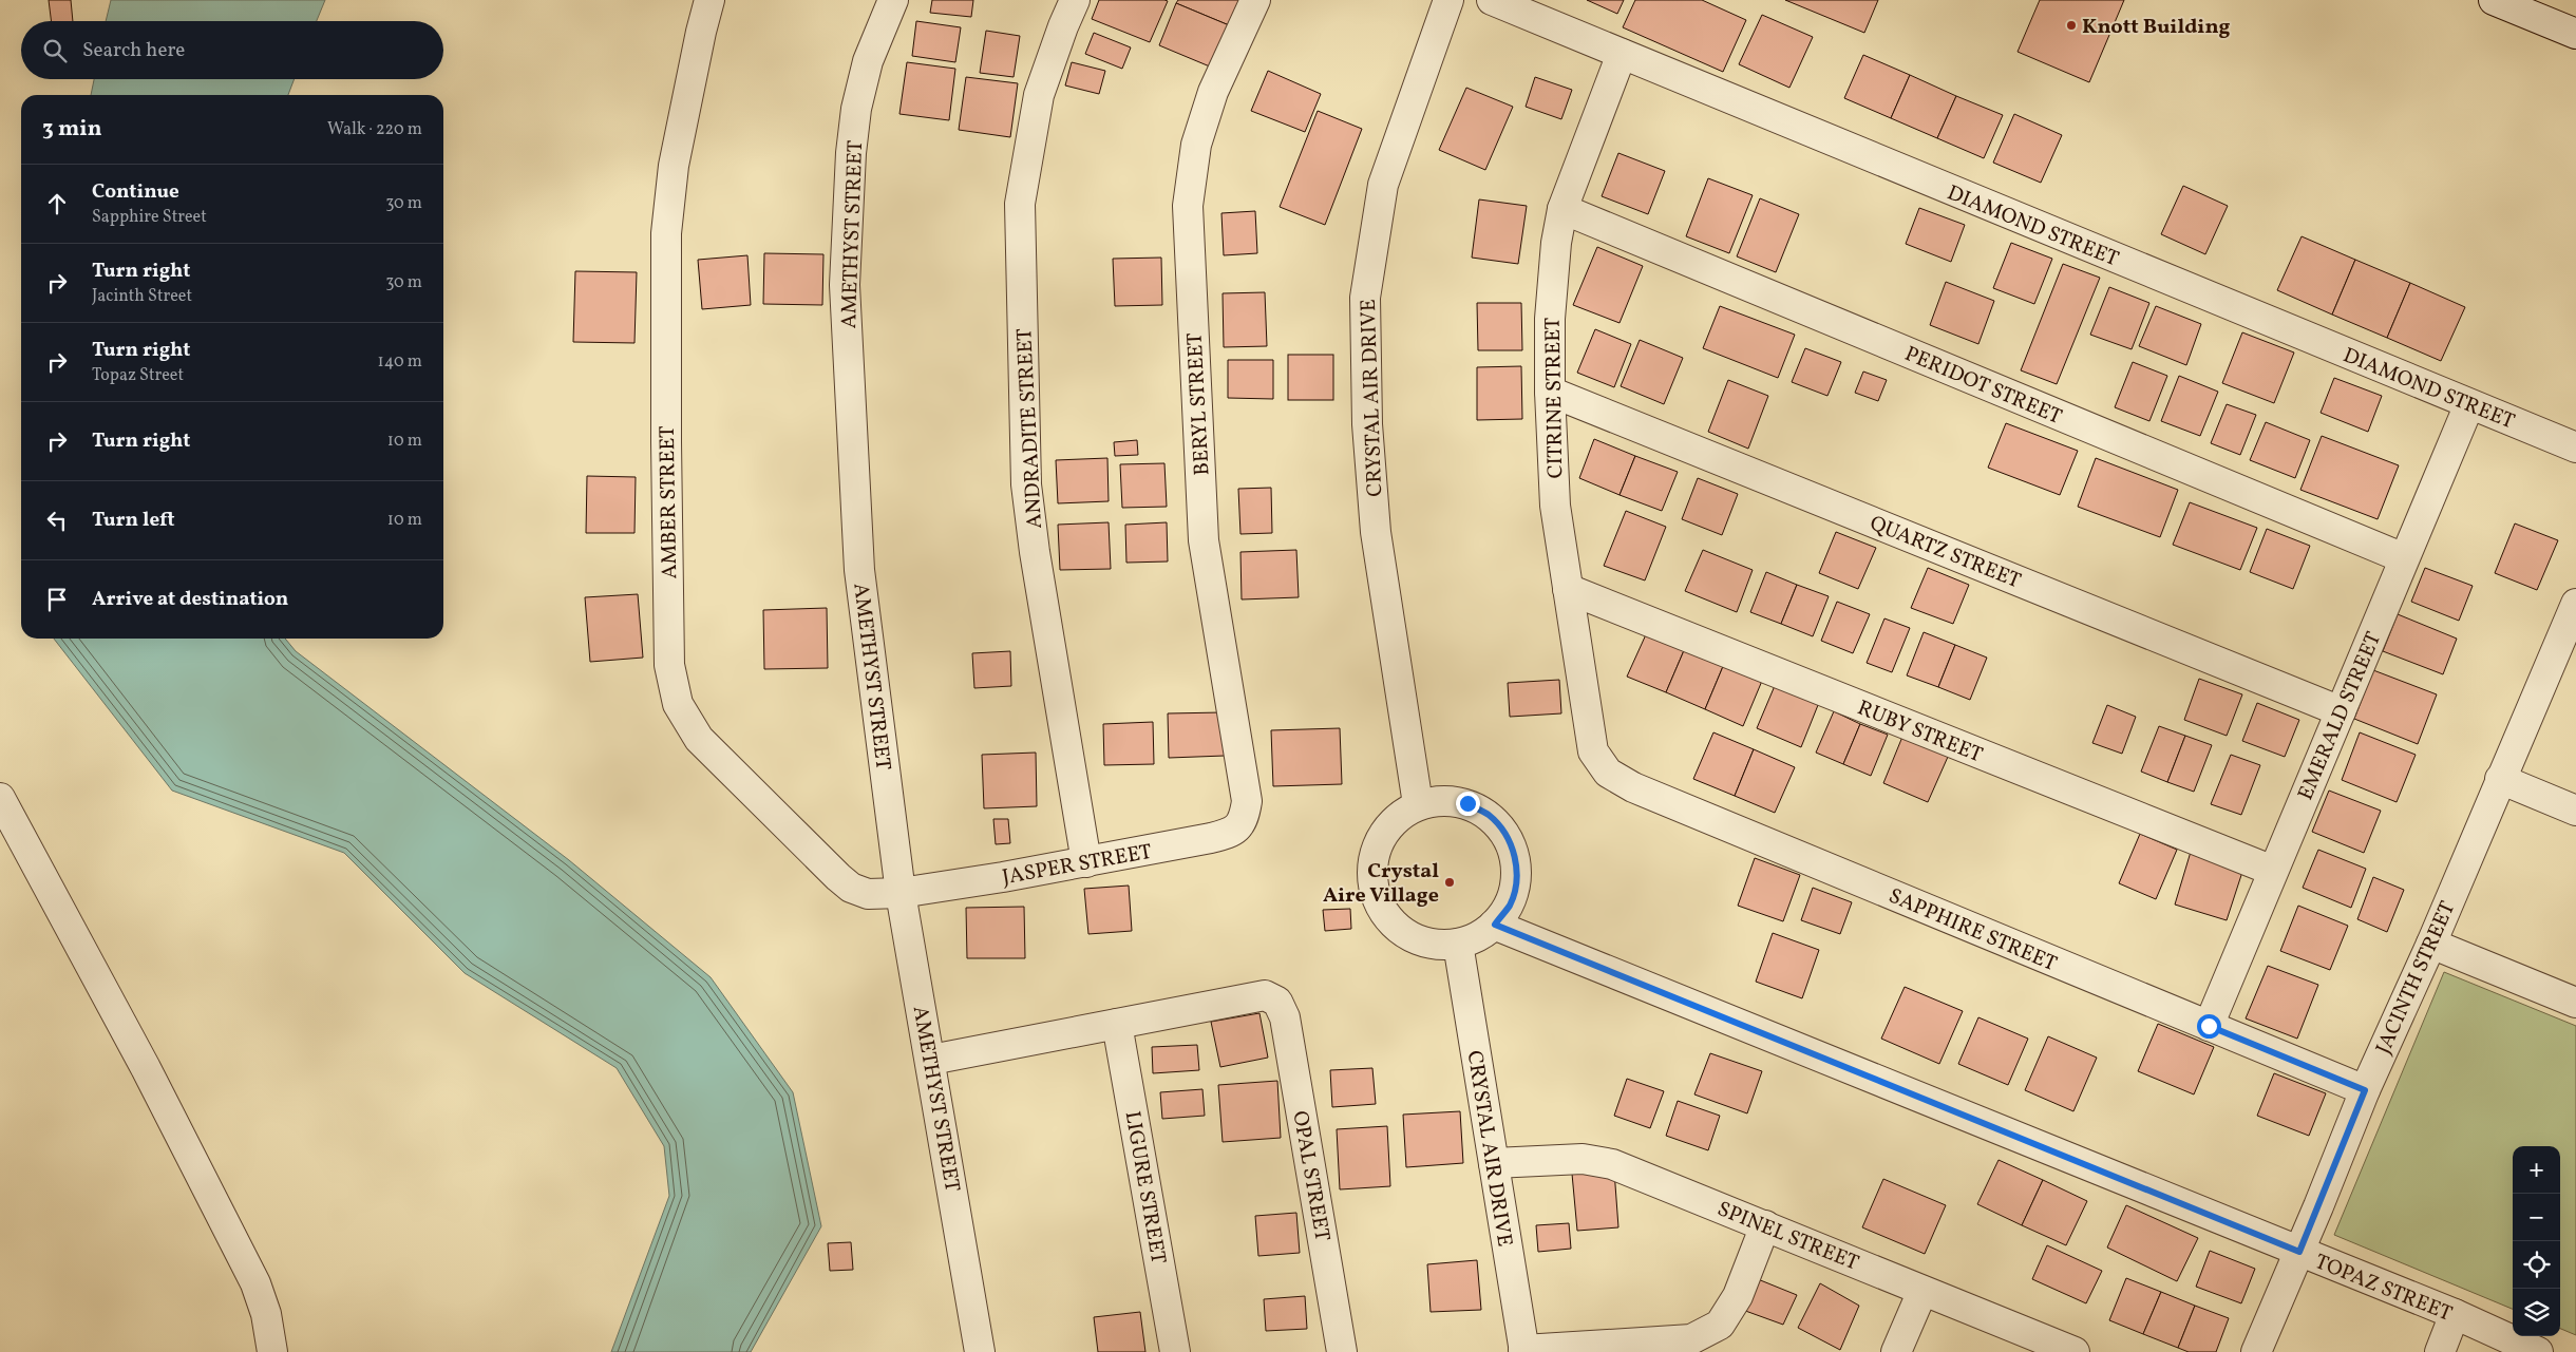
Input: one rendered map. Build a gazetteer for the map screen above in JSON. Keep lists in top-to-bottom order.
{
  "streets": {
    "street": [
      "DIAMOND STREET",
      "AMETHYST STREET",
      "PERIDOT STREET",
      "CRYSTAL AIR DRIVE",
      "CITRINE STREET",
      "BERYL STREET",
      "ANDRADITE STREET",
      "AMBER STREET",
      "QUARTZ STREET",
      "EMERALD STREET",
      "RUBY STREET",
      "JASPER STREET",
      "SAPPHIRE STREET",
      "JACINTH STREET",
      "OPAL STREET",
      "LIGURE STREET",
      "SPINEL STREET",
      "TOPAZ STREET"
    ]
  },
  "crossings": [
    ["DIAMOND STREET", "CITRINE STREET"],
    ["DIAMOND STREET", "EMERALD STREET"],
    ["AMETHYST STREET", "AMBER STREET"],
    ["AMETHYST STREET", "JASPER STREET"],
    ["PERIDOT STREET", "CITRINE STREET"],
    ["PERIDOT STREET", "EMERALD STREET"],
    ["CRYSTAL AIR DRIVE", "SPINEL STREET"],
    ["CRYSTAL AIR DRIVE", "TOPAZ STREET"],
    ["CITRINE STREET", "QUARTZ STREET"],
    ["CITRINE STREET", "RUBY STREET"],
    ["CITRINE STREET", "SAPPHIRE STREET"],
    ["BERYL STREET", "JASPER STREET"],
    ["ANDRADITE STREET", "JASPER STREET"],
    ["AMBER STREET", "JASPER STREET"],
    ["QUARTZ STREET", "EMERALD STREET"],
    ["EMERALD STREET", "RUBY STREET"],
    ["EMERALD STREET", "SAPPHIRE STREET"],
    ["SAPPHIRE STREET", "JACINTH STREET"],
    ["JACINTH STREET", "TOPAZ STREET"],
    ["OPAL STREET", "LIGURE STREET"]
  ],
  "places": ["Knott Building", "Crystal Aire Village"],
  "page": {
    "search": "Search here",
    "heading": ["3 min", "Walk · 220 m"],
    "list": [
      ["Continue", "Sapphire Street", "30 m"],
      ["Turn right", "Jacinth Street", "30 m"],
      ["Turn right", "Topaz Street", "140 m"],
      ["Turn right", "10 m"],
      ["Turn left", "10 m"],
      "Arrive at destination"
    ],
    "map_buttons": ["+", "−"]
  }
}
